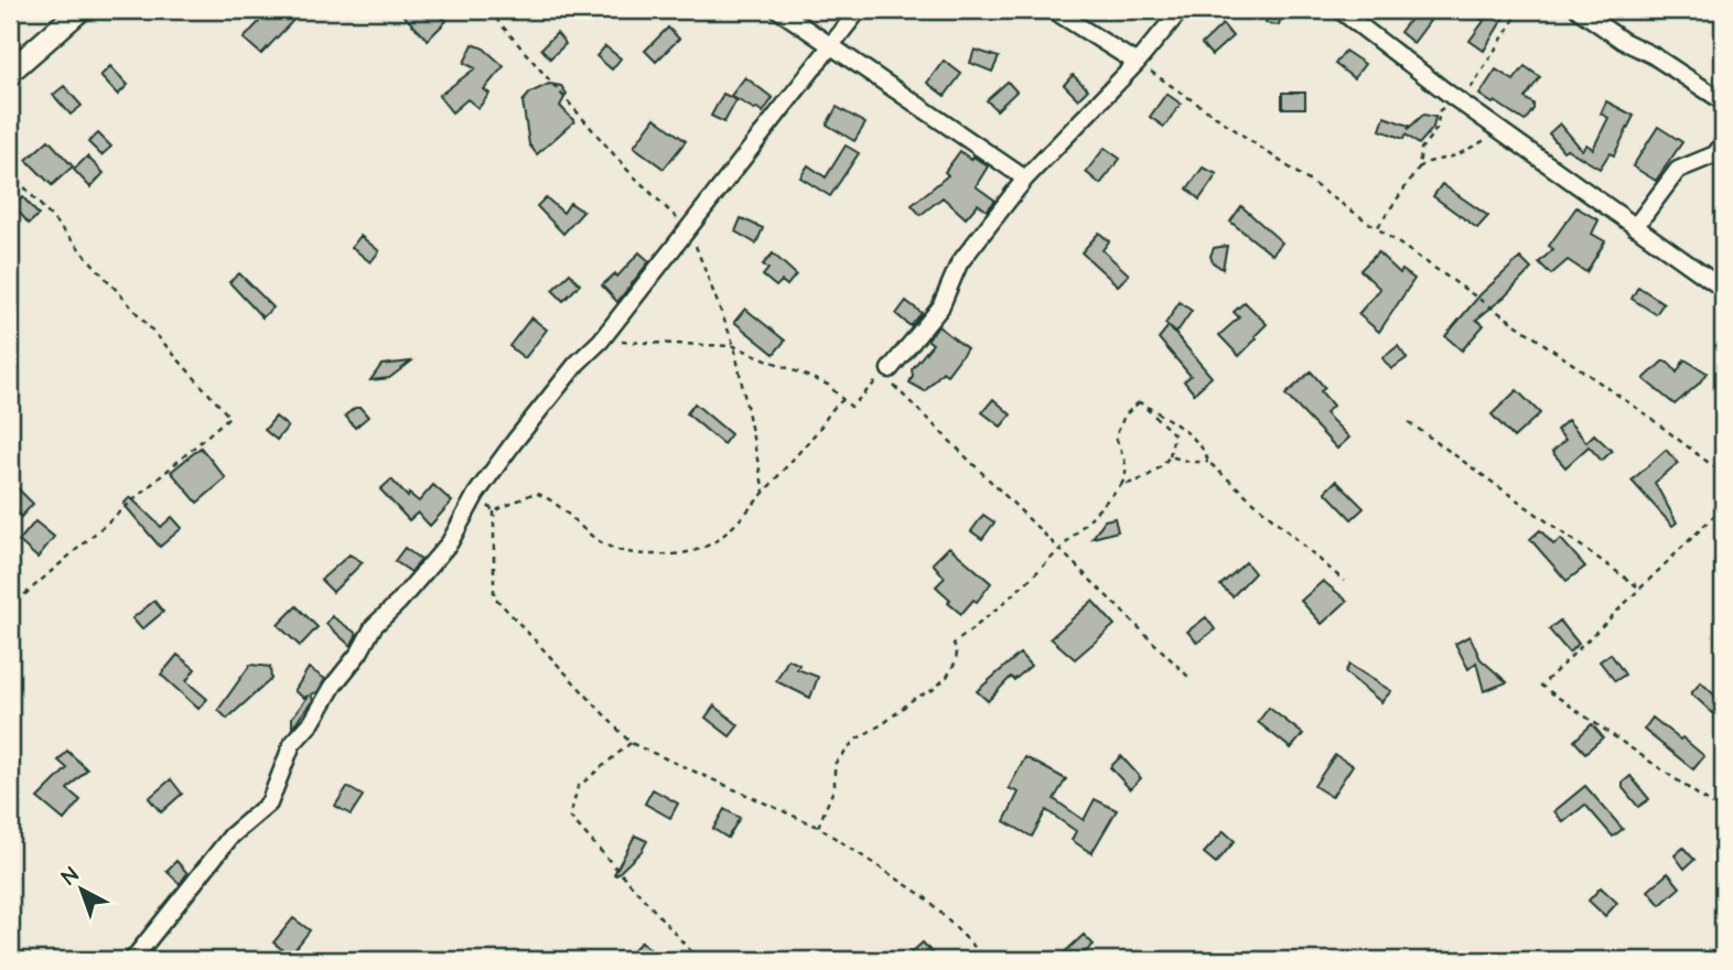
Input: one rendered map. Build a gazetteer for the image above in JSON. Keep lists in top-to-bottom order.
{
  "north": "top left"
}
